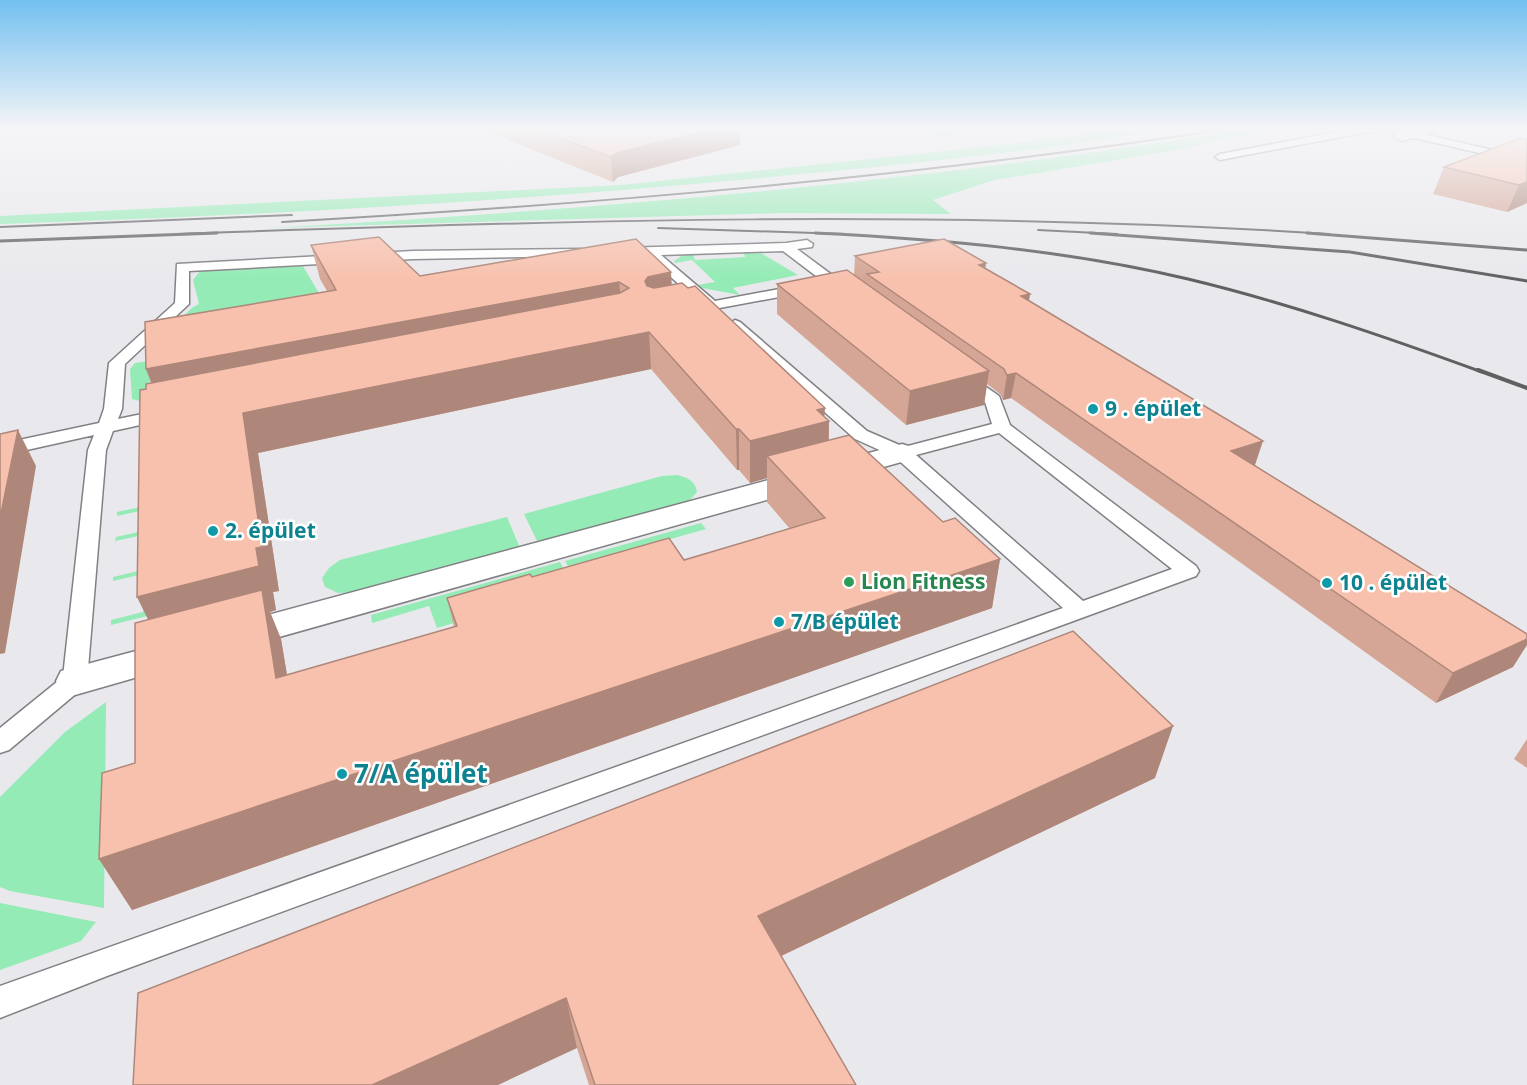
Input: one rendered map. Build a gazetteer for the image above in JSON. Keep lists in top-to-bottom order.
{
  "places": [
    "9 . épület",
    "2. épület",
    "Lion Fitness",
    "10 . épület",
    "7/B épület",
    "7/A épület"
  ]
}
